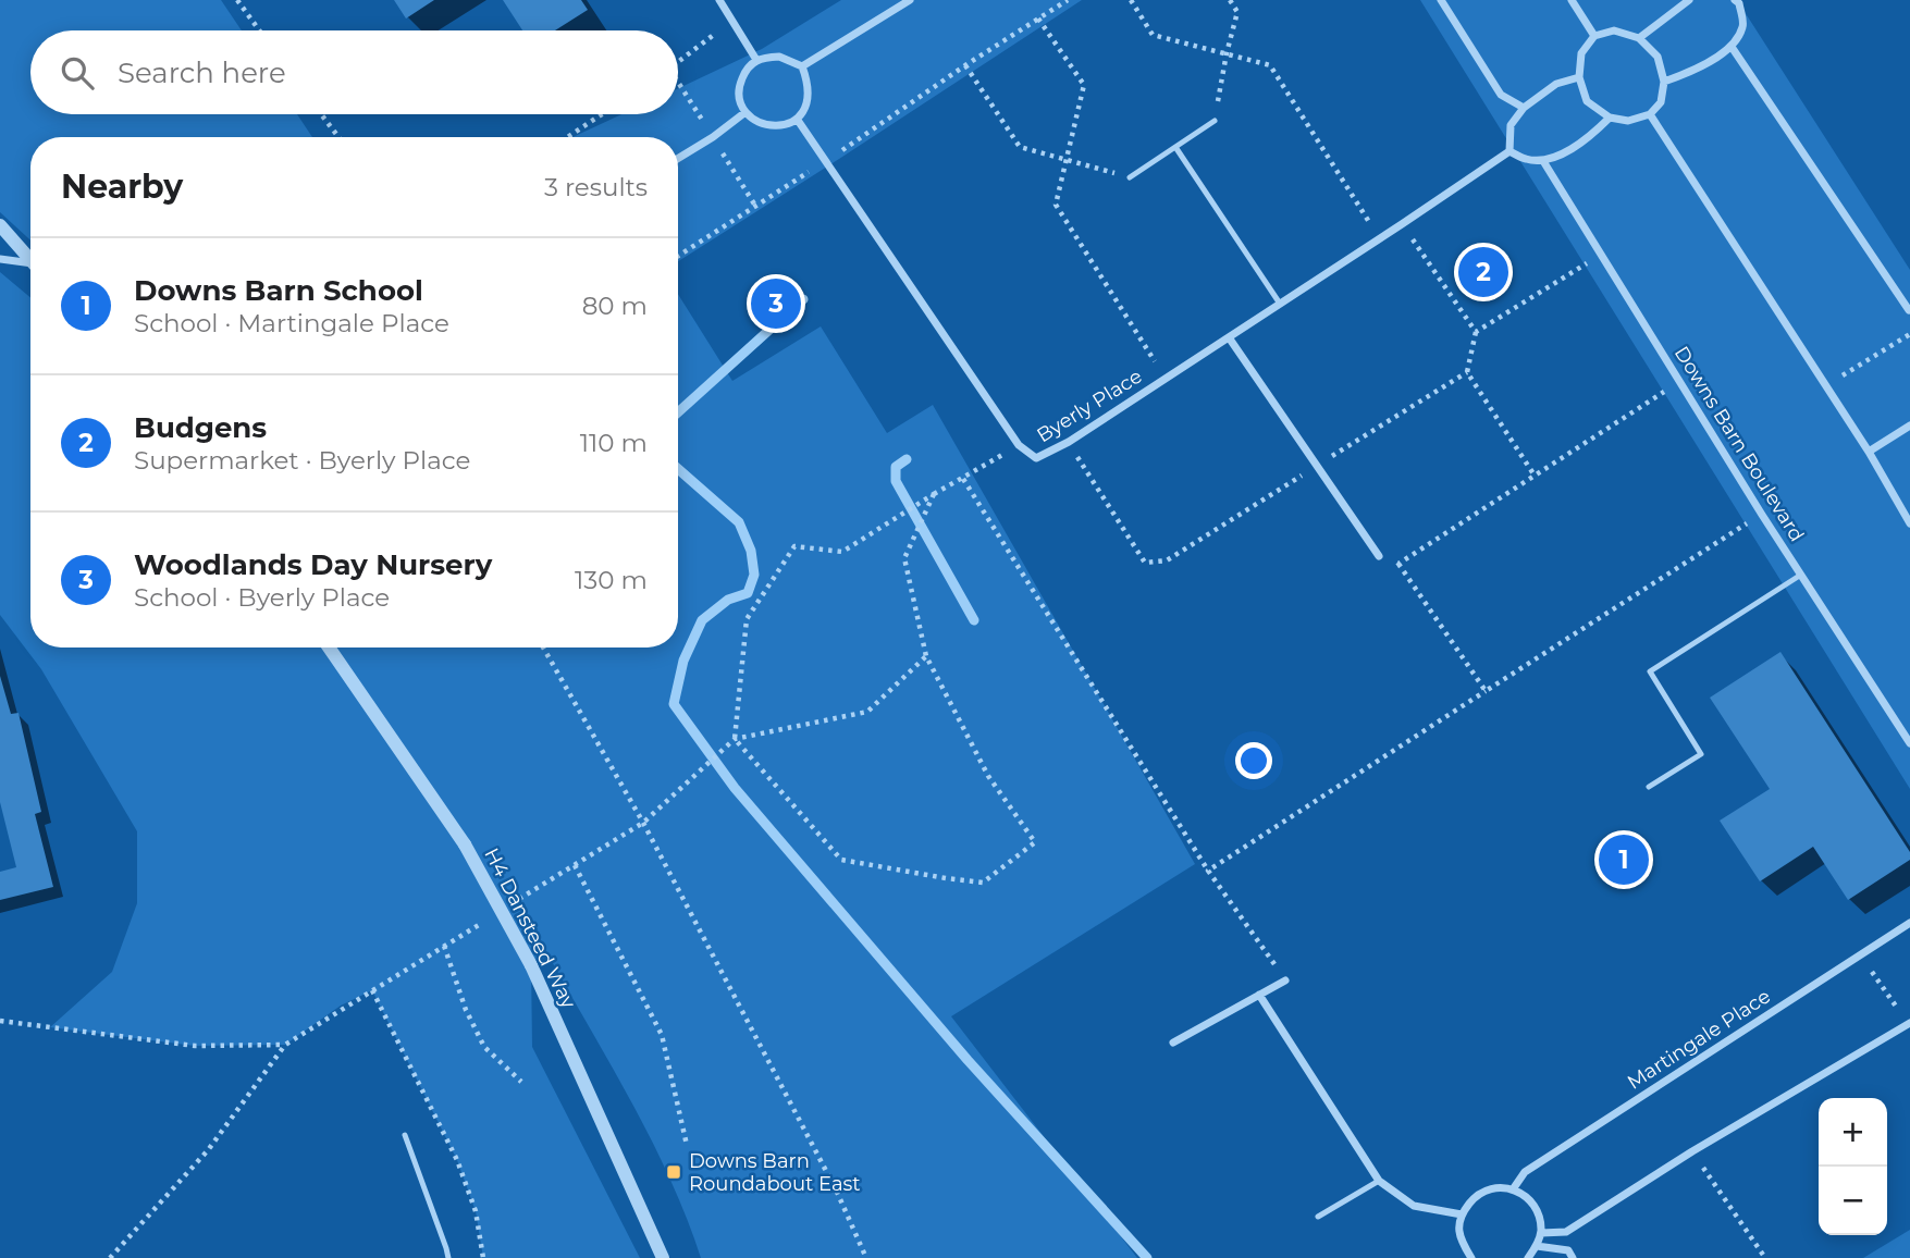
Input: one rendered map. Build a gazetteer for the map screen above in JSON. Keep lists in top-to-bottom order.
{
  "streets": {
    "street": [
      "Byerly Place",
      "Downs Barn Boulevard",
      "H4 Dansteed Way",
      "Martingale Place"
    ]
  },
  "places": {
    "transit": ["Downs Barn Roundabout East"]
  },
  "page": {
    "search": "Search here",
    "heading": ["Nearby", "3 results"],
    "list": [
      {
        "mark": "1",
        "name": "Downs Barn School",
        "note": "School · Martingale Place",
        "value": "80 m"
      },
      {
        "mark": "2",
        "name": "Budgens",
        "note": "Supermarket · Byerly Place",
        "value": "110 m"
      },
      {
        "mark": "3",
        "name": "Woodlands Day Nursery",
        "note": "School · Byerly Place",
        "value": "130 m"
      }
    ],
    "pins": ["2", "3", "1"],
    "map_buttons": ["+", "−"]
  }
}
